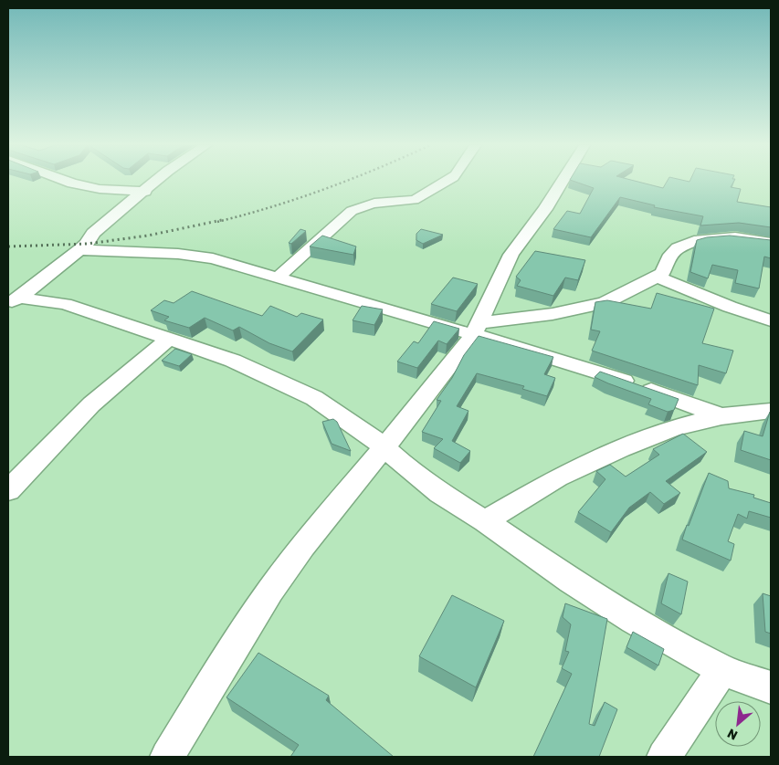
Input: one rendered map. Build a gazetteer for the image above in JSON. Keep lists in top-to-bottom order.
{
  "north": "bottom left"
}
